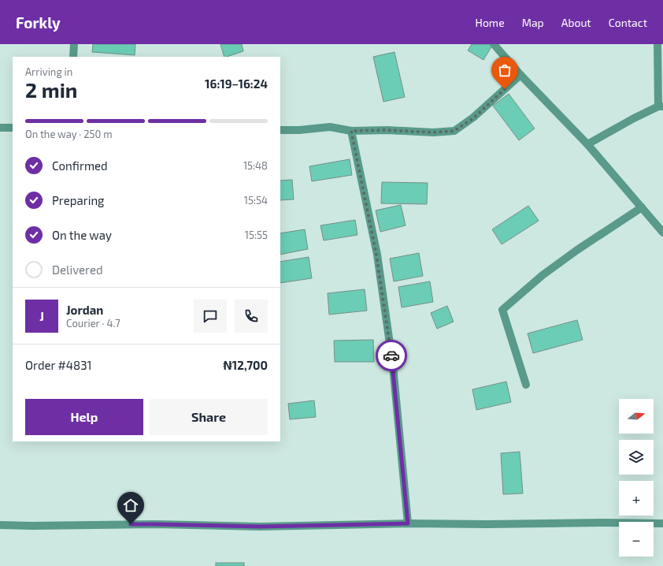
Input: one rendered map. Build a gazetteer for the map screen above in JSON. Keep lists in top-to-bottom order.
{
  "north": "right",
  "page": {
    "header": "Forkly",
    "nav": [
      "Home",
      "Map",
      "About",
      "Contact"
    ],
    "heading": ["2 min", "Arriving in", "16:19–16:24"],
    "panel": [
      "Jordan",
      "Courier · 4.7",
      "Order #4831",
      "₦12,700"
    ],
    "bar": "On the way · 250 m",
    "list": [
      ["Confirmed", "15:48"],
      ["Preparing", "15:54"],
      ["On the way", "15:55"],
      "Delivered"
    ],
    "round": "J",
    "buttons": ["Help", "Share"],
    "map_buttons": ["+", "−"]
  }
}
